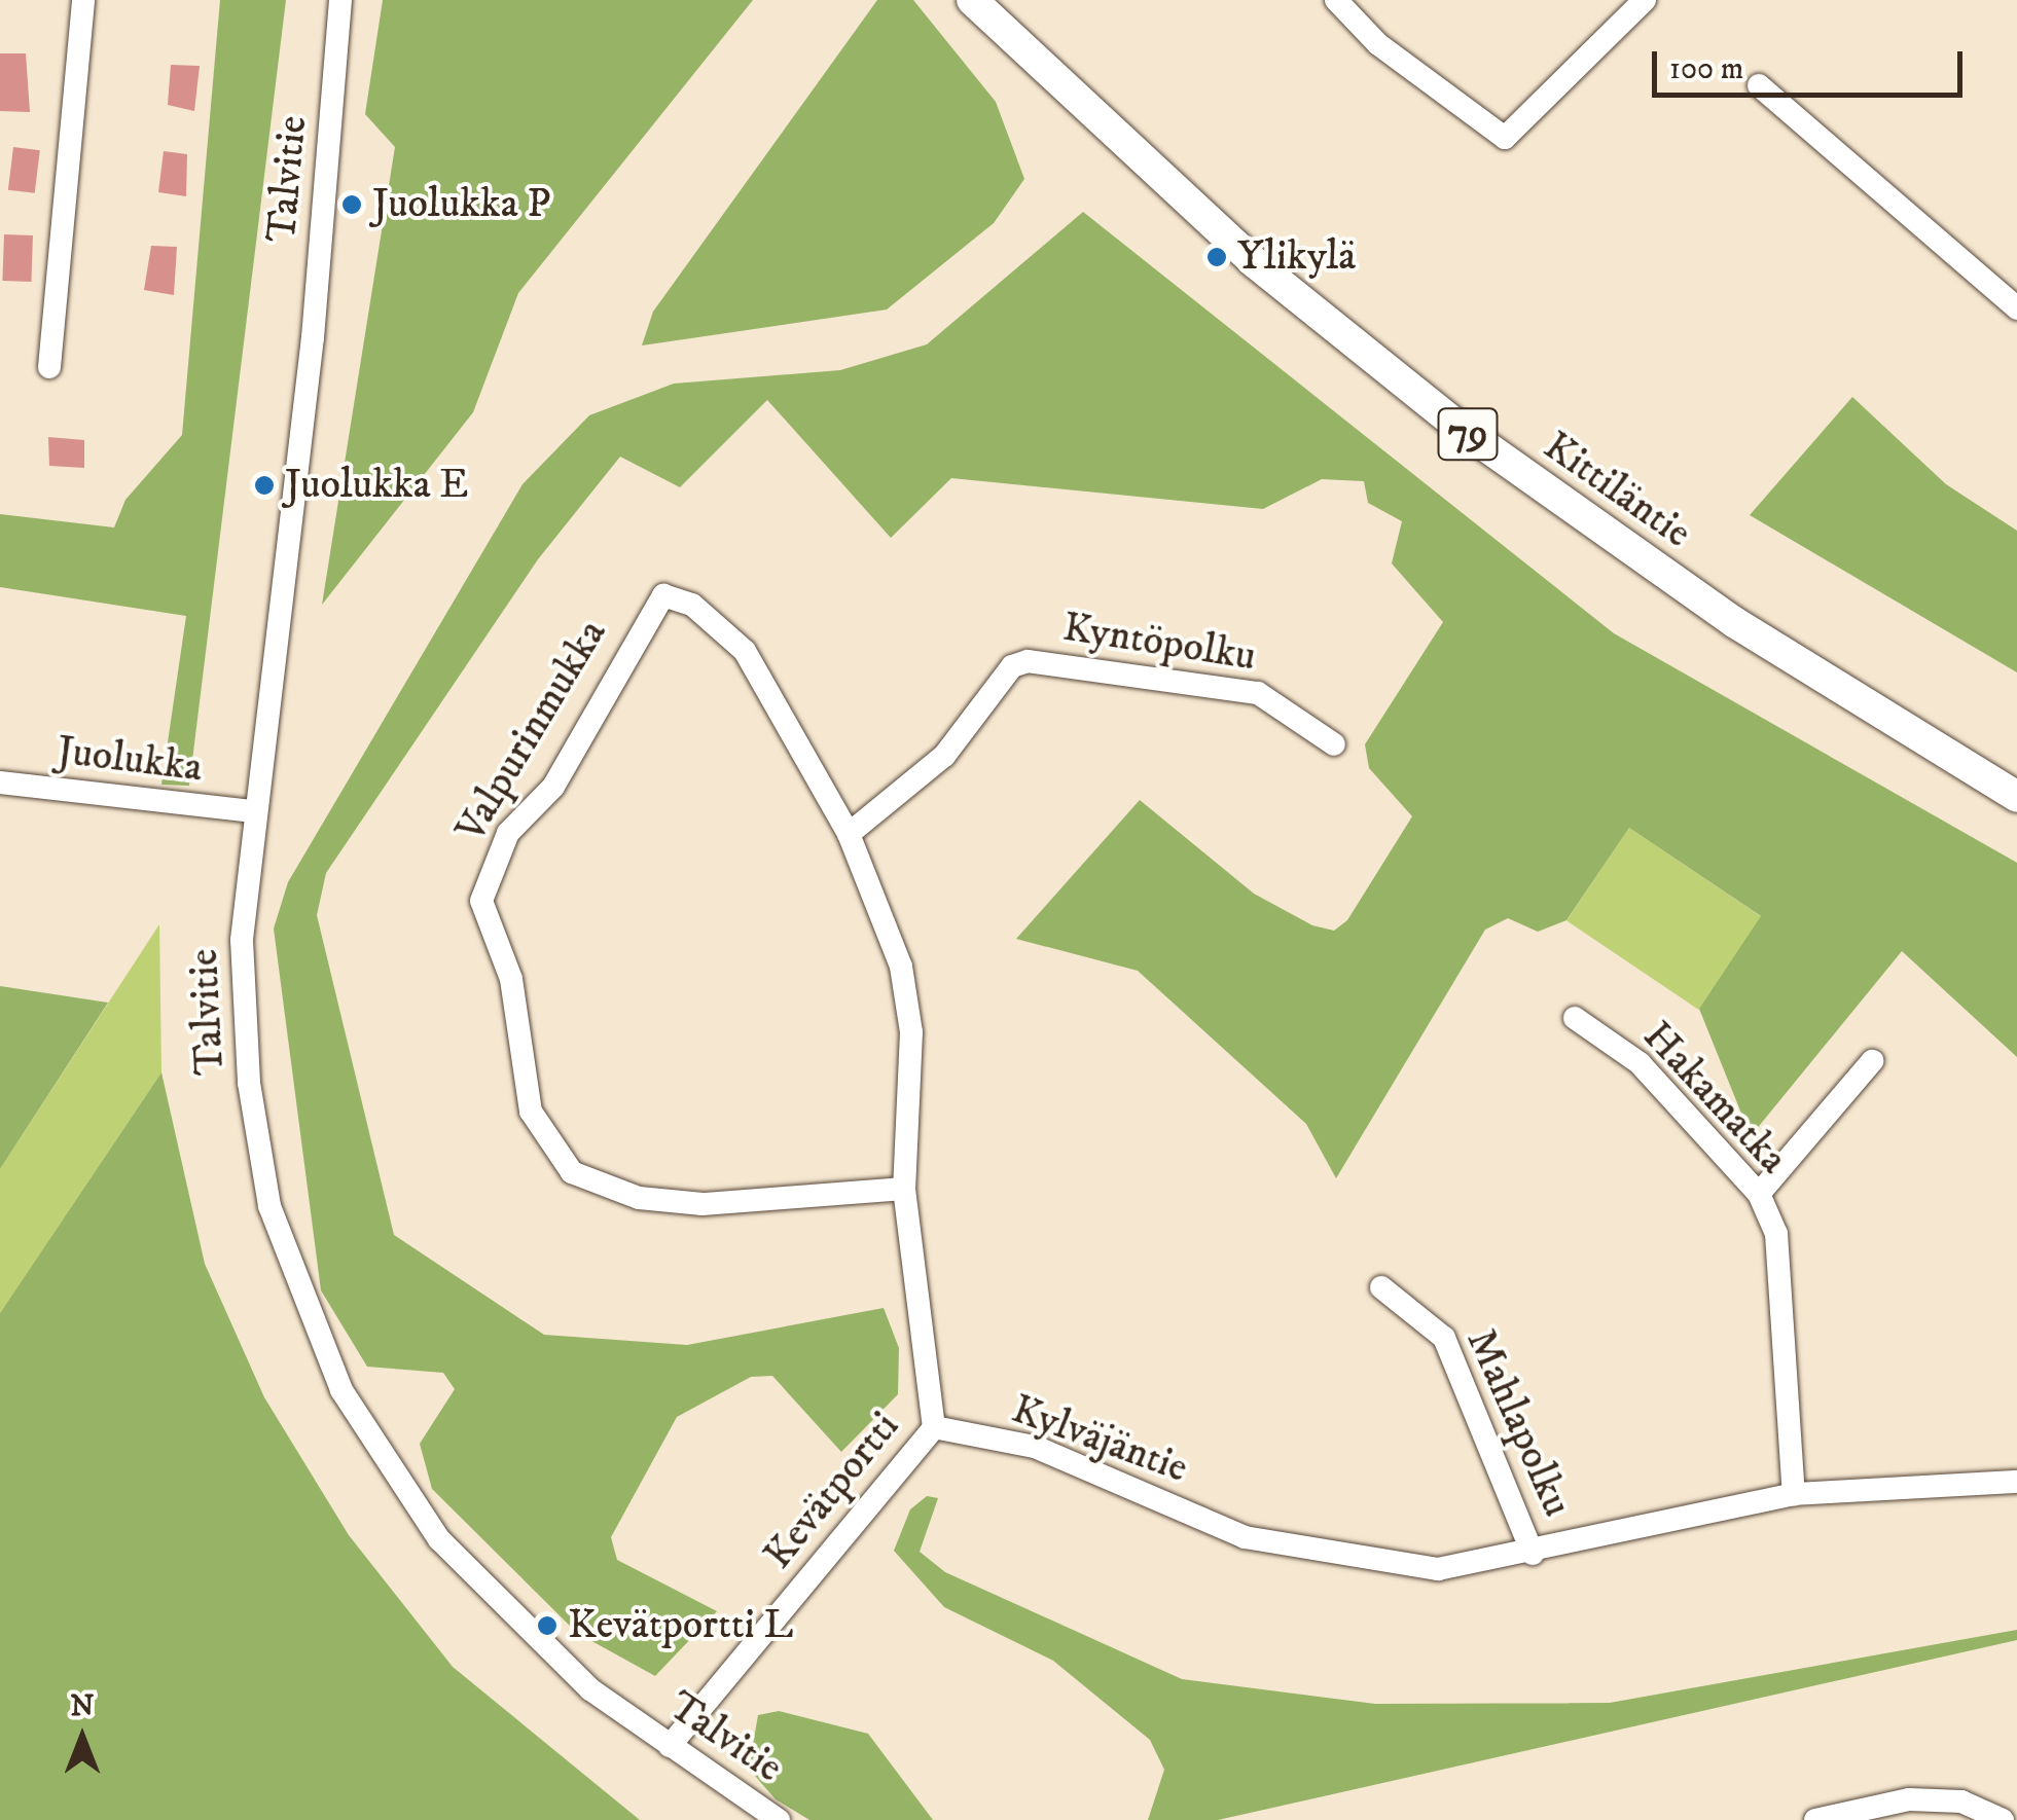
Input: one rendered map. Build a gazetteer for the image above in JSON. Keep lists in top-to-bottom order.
{
  "streets": {
    "main road": ["79", "Kittiläntie"],
    "street": [
      "Talvitie",
      "Kyntöpolku",
      "Valpurinmukka",
      "Juolukka",
      "Hakamatka",
      "Mahlapolku",
      "Kylväjäntie",
      "Kevätportti"
    ]
  },
  "crossings": [
    ["Talvitie", "Juolukka"],
    ["Talvitie", "Kevätportti"],
    ["Kyntöpolku", "Valpurinmukka"],
    ["Hakamatka", "Kylväjäntie"],
    ["Mahlapolku", "Kylväjäntie"],
    ["Kylväjäntie", "Kevätportti"]
  ],
  "places": [
    "Juolukka P",
    "Ylikylä",
    "Juolukka E",
    "Kevätportti L"
  ],
  "scale_bar": "100 m",
  "north": "top"
}
